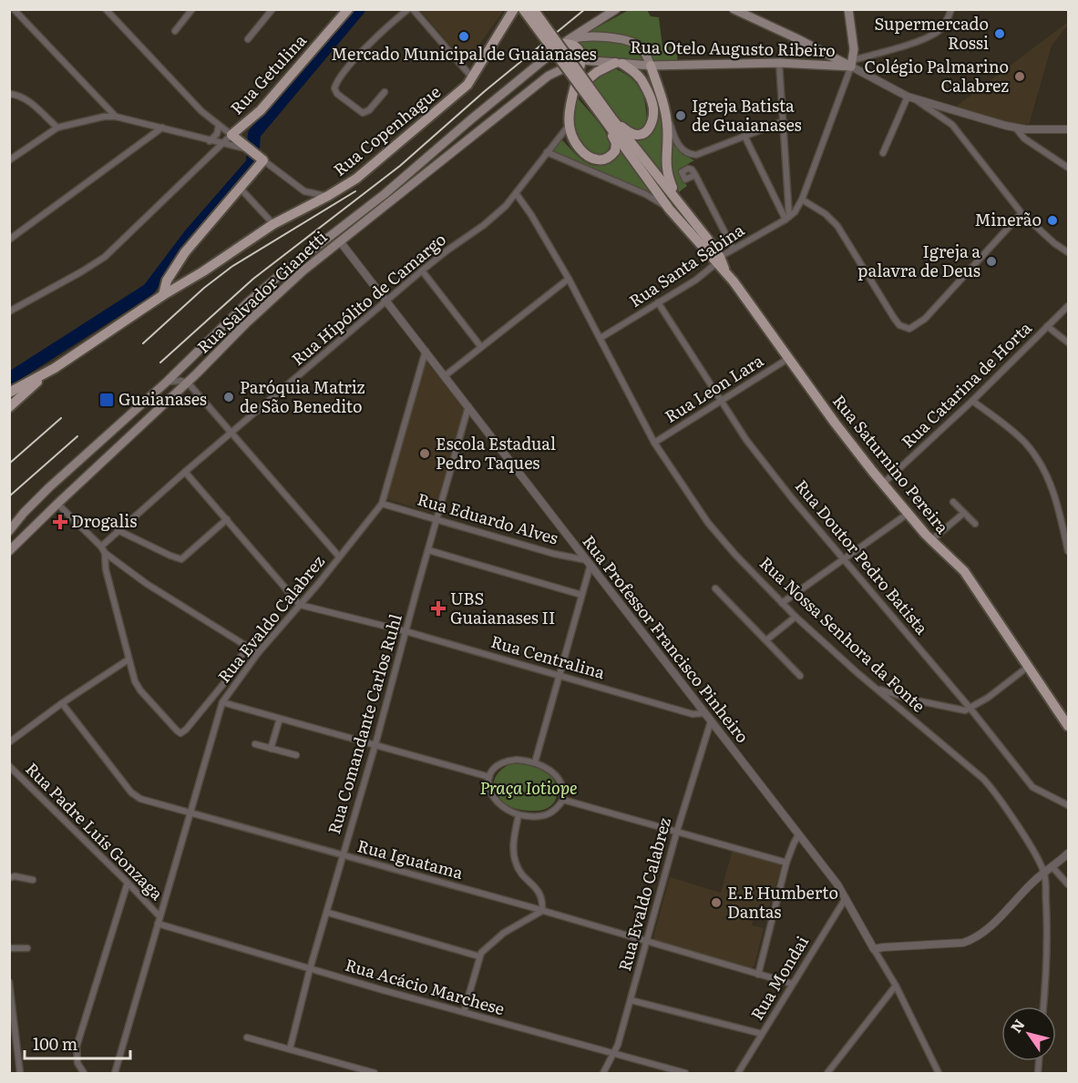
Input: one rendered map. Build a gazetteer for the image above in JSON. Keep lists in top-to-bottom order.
{
  "streets": {
    "main road": [
      "Rua Otelo Augusto Ribeiro",
      "Rua Getulina",
      "Rua Copenhague",
      "Rua Salvador Gianetti",
      "Rua Saturnino Pereira"
    ],
    "street": [
      "Rua Santa Sabina",
      "Rua Hipólito de Camargo",
      "Rua Catarina de Horta",
      "Rua Leon Lara",
      "Rua Eduardo Alves",
      "Rua Doutor Pedro Batista",
      "Rua Evaldo Calabrez",
      "Rua Nossa Senhora da Fonte",
      "Rua Professor Francisco Pinheiro",
      "Rua Centralina",
      "Rua Comandante Carlos Ruhl",
      "Rua Padre Luís Gonzaga",
      "Rua Iguatama",
      "Rua Mondai",
      "Rua Acácio Marchese"
    ]
  },
  "crossings": [
    ["Rua Otelo Augusto Ribeiro", "Rua Santa Sabina"],
    ["Rua Otelo Augusto Ribeiro", "Rua Salvador Gianetti"],
    ["Rua Santa Sabina", "Rua Saturnino Pereira"],
    ["Rua Santa Sabina", "Rua Doutor Pedro Batista"],
    ["Rua Santa Sabina", "Rua Nossa Senhora da Fonte"],
    ["Rua Salvador Gianetti", "Rua Professor Francisco Pinheiro"],
    ["Rua Hipólito de Camargo", "Rua Saturnino Pereira"],
    ["Rua Hipólito de Camargo", "Rua Nossa Senhora da Fonte"],
    ["Rua Hipólito de Camargo", "Rua Professor Francisco Pinheiro"],
    ["Rua Catarina de Horta", "Rua Saturnino Pereira"],
    ["Rua Leon Lara", "Rua Saturnino Pereira"],
    ["Rua Leon Lara", "Rua Doutor Pedro Batista"],
    ["Rua Leon Lara", "Rua Nossa Senhora da Fonte"],
    ["Rua Eduardo Alves", "Rua Evaldo Calabrez"],
    ["Rua Eduardo Alves", "Rua Professor Francisco Pinheiro"],
    ["Rua Eduardo Alves", "Rua Comandante Carlos Ruhl"],
    ["Rua Evaldo Calabrez", "Rua Professor Francisco Pinheiro"],
    ["Rua Evaldo Calabrez", "Rua Centralina"],
    ["Rua Evaldo Calabrez", "Rua Padre Luís Gonzaga"],
    ["Rua Evaldo Calabrez", "Rua Iguatama"],
    ["Rua Evaldo Calabrez", "Rua Acácio Marchese"],
    ["Rua Professor Francisco Pinheiro", "Rua Centralina"],
    ["Rua Professor Francisco Pinheiro", "Rua Comandante Carlos Ruhl"],
    ["Rua Professor Francisco Pinheiro", "Rua Mondai"],
    ["Rua Centralina", "Rua Comandante Carlos Ruhl"],
    ["Rua Comandante Carlos Ruhl", "Rua Iguatama"],
    ["Rua Comandante Carlos Ruhl", "Rua Acácio Marchese"],
    ["Rua Iguatama", "Rua Mondai"]
  ],
  "parks": ["Praça Iotiope"],
  "places": {
    "other": [
      "Supermercado Rossi",
      "Mercado Municipal de Guaianases",
      "Colégio Palmarino Calabrez",
      "Igreja Batista de Guaianases",
      "Minerão",
      "Igreja a palavra de Deus",
      "Paróquia Matriz de São Benedito",
      "Escola Estadual Pedro Taques",
      "E.E Humberto Dantas"
    ],
    "transit": ["Guaianases"],
    "health": ["Drogalis", "UBS Guaianases II"]
  },
  "scale_bar": "100 m",
  "north": "top left"
}
